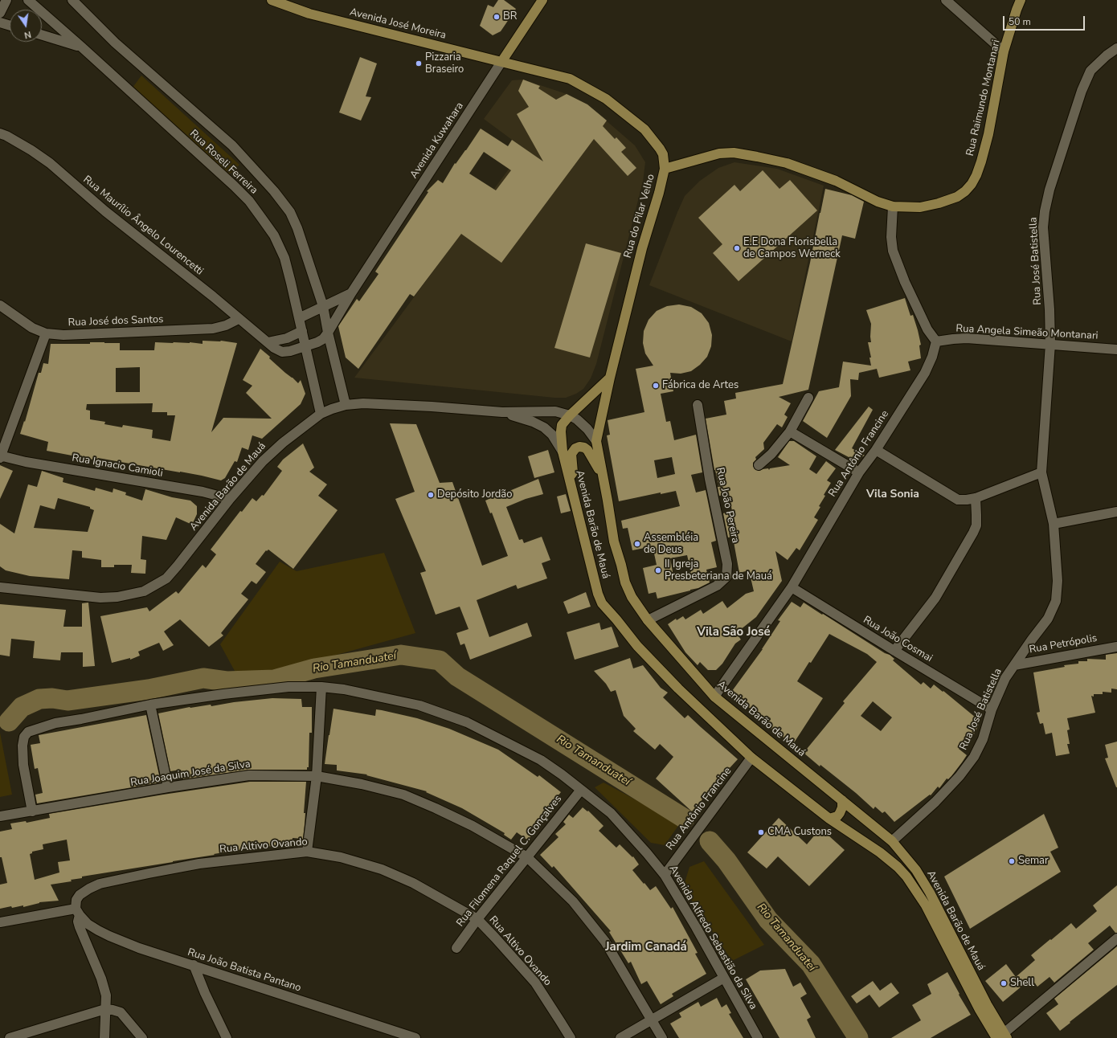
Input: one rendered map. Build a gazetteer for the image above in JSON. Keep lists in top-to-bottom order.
{
  "streets": {
    "main road": [
      "Avenida José Moreira",
      "Rua Raimundo Montanari",
      "Avenida Kuwahara",
      "Rua do Pilar Velho",
      "Avenida Barão de Mauá"
    ],
    "street": [
      "Rua Roseli Ferreira",
      "Rua Maurílio Ângelo Lourencetti",
      "Rua José Batistella",
      "Rua José dos Santos",
      "Rua Angela Simeão Montanari",
      "Rua Antônio Francine",
      "Rua Ignacio Camioli",
      "Rua João Pereira",
      "Rua João Cosmai",
      "Rua Petrópolis",
      "Rua Joaquim José da Silva",
      "Rua Altivo Ovando",
      "Rua Filomena Raquel C. Gonçalves",
      "Avenida Alfredo Sebastião da Silva",
      "Rua João Batista Pantano"
    ]
  },
  "crossings": [
    ["Avenida José Moreira", "Avenida Kuwahara"],
    ["Avenida José Moreira", "Rua do Pilar Velho"],
    ["Rua Raimundo Montanari", "Rua do Pilar Velho"],
    ["Avenida Kuwahara", "Rua Roseli Ferreira"],
    ["Avenida Kuwahara", "Rua do Pilar Velho"],
    ["Avenida Kuwahara", "Rua Maurílio Ângelo Lourencetti"],
    ["Rua Roseli Ferreira", "Rua Maurílio Ângelo Lourencetti"],
    ["Rua Roseli Ferreira", "Avenida Barão de Mauá"],
    ["Rua do Pilar Velho", "Avenida Barão de Mauá"],
    ["Rua Maurílio Ângelo Lourencetti", "Rua José dos Santos"],
    ["Rua José Batistella", "Rua Angela Simeão Montanari"],
    ["Rua José Batistella", "Avenida Barão de Mauá"],
    ["Rua José Batistella", "Rua João Cosmai"],
    ["Rua José Batistella", "Rua Petrópolis"],
    ["Rua Angela Simeão Montanari", "Rua Antônio Francine"],
    ["Rua Antônio Francine", "Avenida Barão de Mauá"],
    ["Rua Antônio Francine", "Rua João Cosmai"],
    ["Rua Antônio Francine", "Avenida Alfredo Sebastião da Silva"],
    ["Rua Ignacio Camioli", "Avenida Barão de Mauá"],
    ["Avenida Barão de Mauá", "Rua João Pereira"],
    ["Rua Joaquim José da Silva", "Rua Filomena Raquel C. Gonçalves"],
    ["Rua Joaquim José da Silva", "Avenida Alfredo Sebastião da Silva"],
    ["Rua Altivo Ovando", "Rua Filomena Raquel C. Gonçalves"],
    ["Rua Altivo Ovando", "Rua João Batista Pantano"],
    ["Rua Filomena Raquel C. Gonçalves", "Avenida Alfredo Sebastião da Silva"]
  ],
  "districts": ["Vila Sonia", "Vila São José", "Jardim Canadá"],
  "water": ["Rio Tamanduateí"],
  "places": [
    "BR",
    "Pizzaria Braseiro",
    "E.E Dona Florisbella de Campos Werneck",
    "Fábrica de Artes",
    "Depósito Jordão",
    "Assembléia de Deus",
    "II Igreja Presbeteriana de Mauá",
    "CMA Custons",
    "Semar",
    "Shell"
  ],
  "scale_bar": "50 m",
  "north": "bottom"
}
